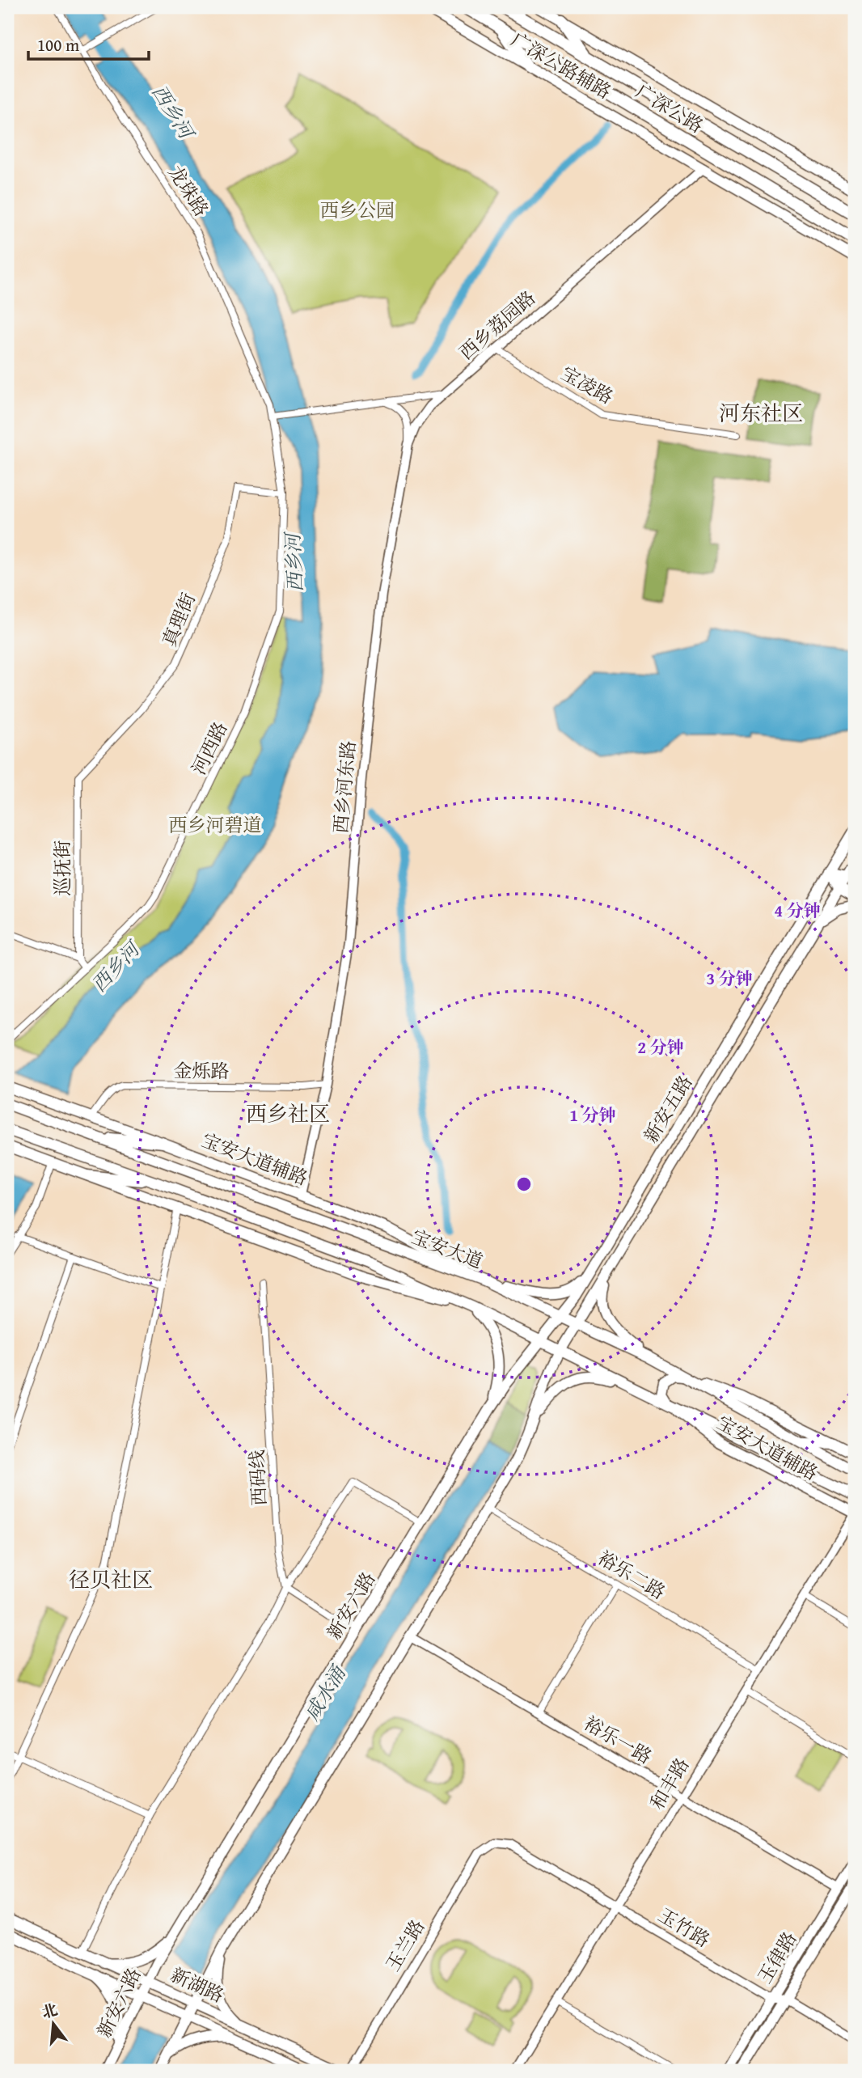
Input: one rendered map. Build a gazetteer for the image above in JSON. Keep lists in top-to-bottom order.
{
  "streets": {
    "highway": ["广深公路"],
    "main road": [
      "广深公路辅路",
      "新安五路",
      "宝安大道辅路",
      "宝安大道",
      "新安六路",
      "玉律路",
      "新湖路"
    ],
    "street": [
      "龙珠路",
      "西乡荔园路",
      "宝凌路",
      "真理街",
      "河西路",
      "西乡河东路",
      "巡抚街",
      "金烁路",
      "西码线",
      "裕乐二路",
      "裕乐一路",
      "和丰路",
      "玉竹路",
      "玉兰路"
    ]
  },
  "crossings": [
    ["广深公路辅路", "西乡荔园路"],
    ["龙珠路", "河西路"],
    ["西乡荔园路", "宝凌路"],
    ["西乡荔园路", "西乡河东路"],
    ["真理街", "河西路"],
    ["真理街", "巡抚街"],
    ["西乡河东路", "金烁路"],
    ["西乡河东路", "宝安大道辅路"],
    ["金烁路", "宝安大道辅路"],
    ["新安五路", "宝安大道"],
    ["新安五路", "新安六路"],
    ["宝安大道辅路", "宝安大道"],
    ["宝安大道辅路", "和丰路"],
    ["宝安大道", "新安六路"],
    ["裕乐二路", "和丰路"],
    ["新安六路", "新湖路"],
    ["裕乐一路", "和丰路"],
    ["裕乐一路", "玉律路"],
    ["和丰路", "玉竹路"],
    ["玉竹路", "玉兰路"],
    ["玉竹路", "玉律路"]
  ],
  "districts": ["河东社区", "西乡社区", "径贝社区"],
  "water": ["西乡河", "咸水涌"],
  "parks": ["西乡公园", "西乡河碧道"],
  "scale_bar": "100 m",
  "north": "top",
  "rings": [
    "4 分钟",
    "3 分钟",
    "2 分钟",
    "1 分钟"
  ]
}
